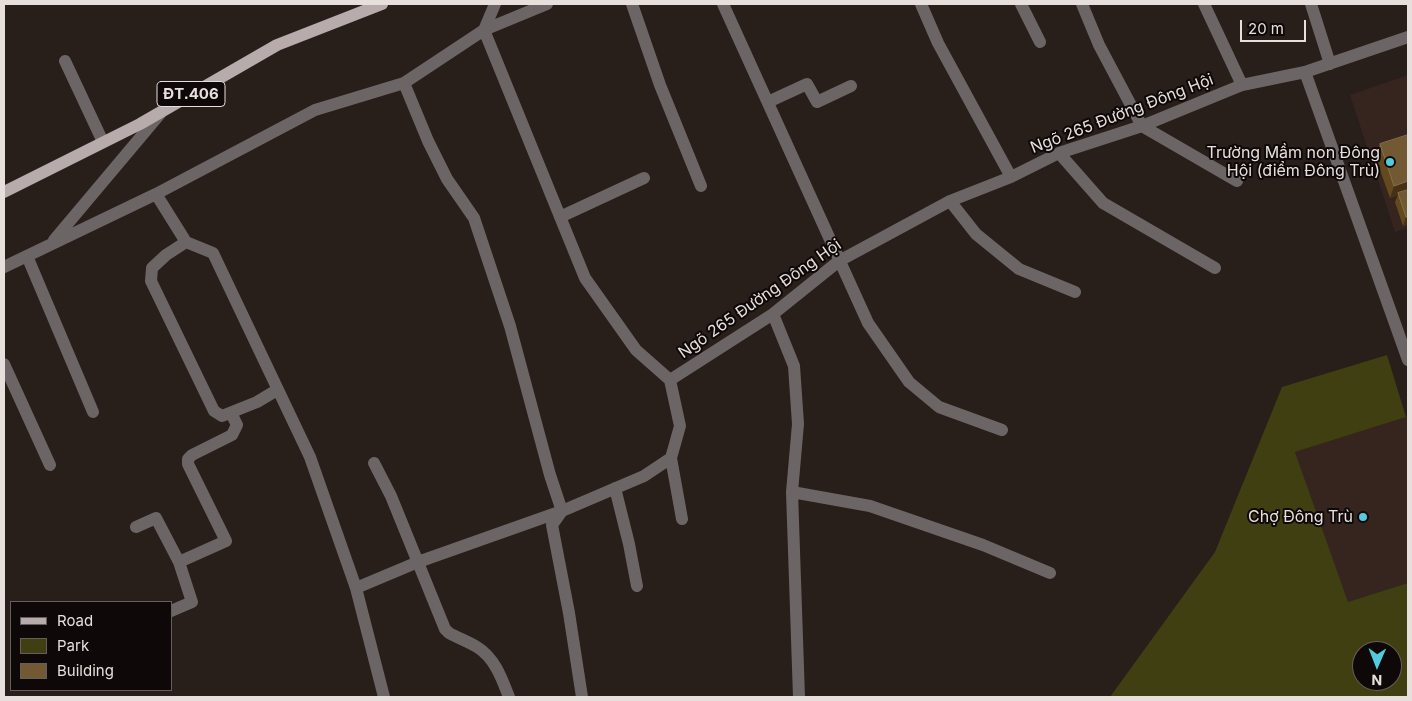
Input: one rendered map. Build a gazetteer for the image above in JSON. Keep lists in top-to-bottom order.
{
  "streets": {
    "main road": ["ĐT.406"],
    "street": ["Ngõ 265 Đường Đông Hội"]
  },
  "places": ["Trường Mầm non Đông Hội (điểm Đông Trù)", "Chợ Đông Trù"],
  "legend": ["Road", "Park", "Building"],
  "scale_bar": "20 m",
  "north": "bottom"
}
